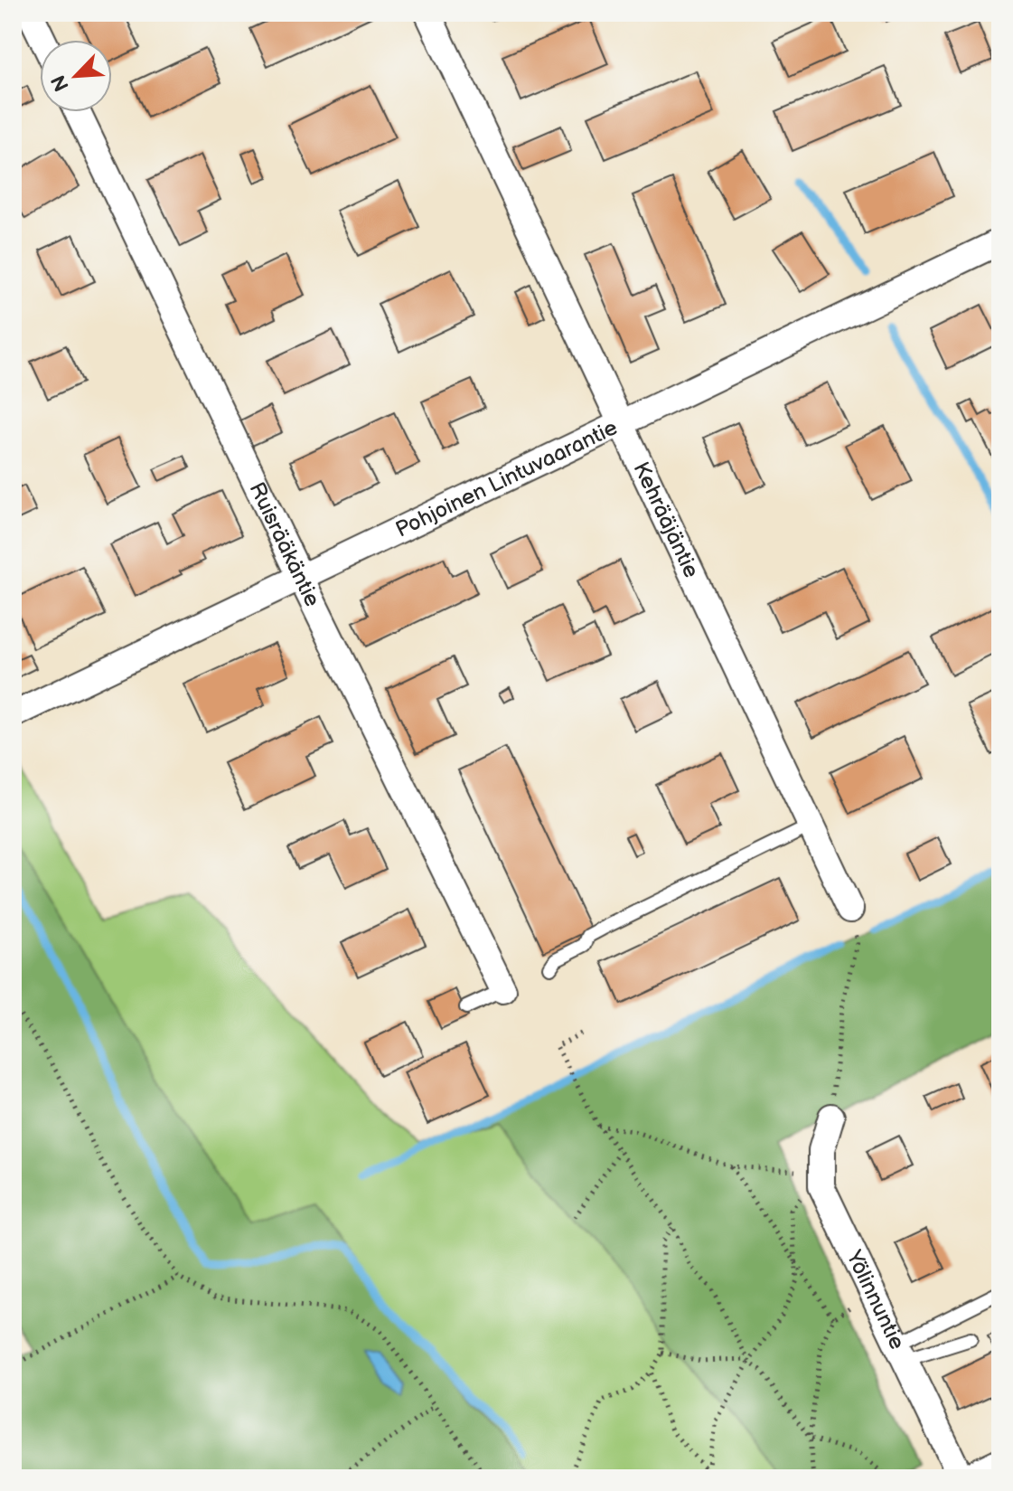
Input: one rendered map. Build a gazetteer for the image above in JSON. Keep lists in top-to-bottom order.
{
  "streets": {
    "street": [
      "Pohjoinen Lintuvaarantie",
      "Kehrääjäntie",
      "Ruisrääkäntie",
      "Yölinnuntie"
    ]
  },
  "crossings": [
    ["Pohjoinen Lintuvaarantie", "Kehrääjäntie"],
    ["Pohjoinen Lintuvaarantie", "Ruisrääkäntie"]
  ],
  "north": "bottom left"
}
